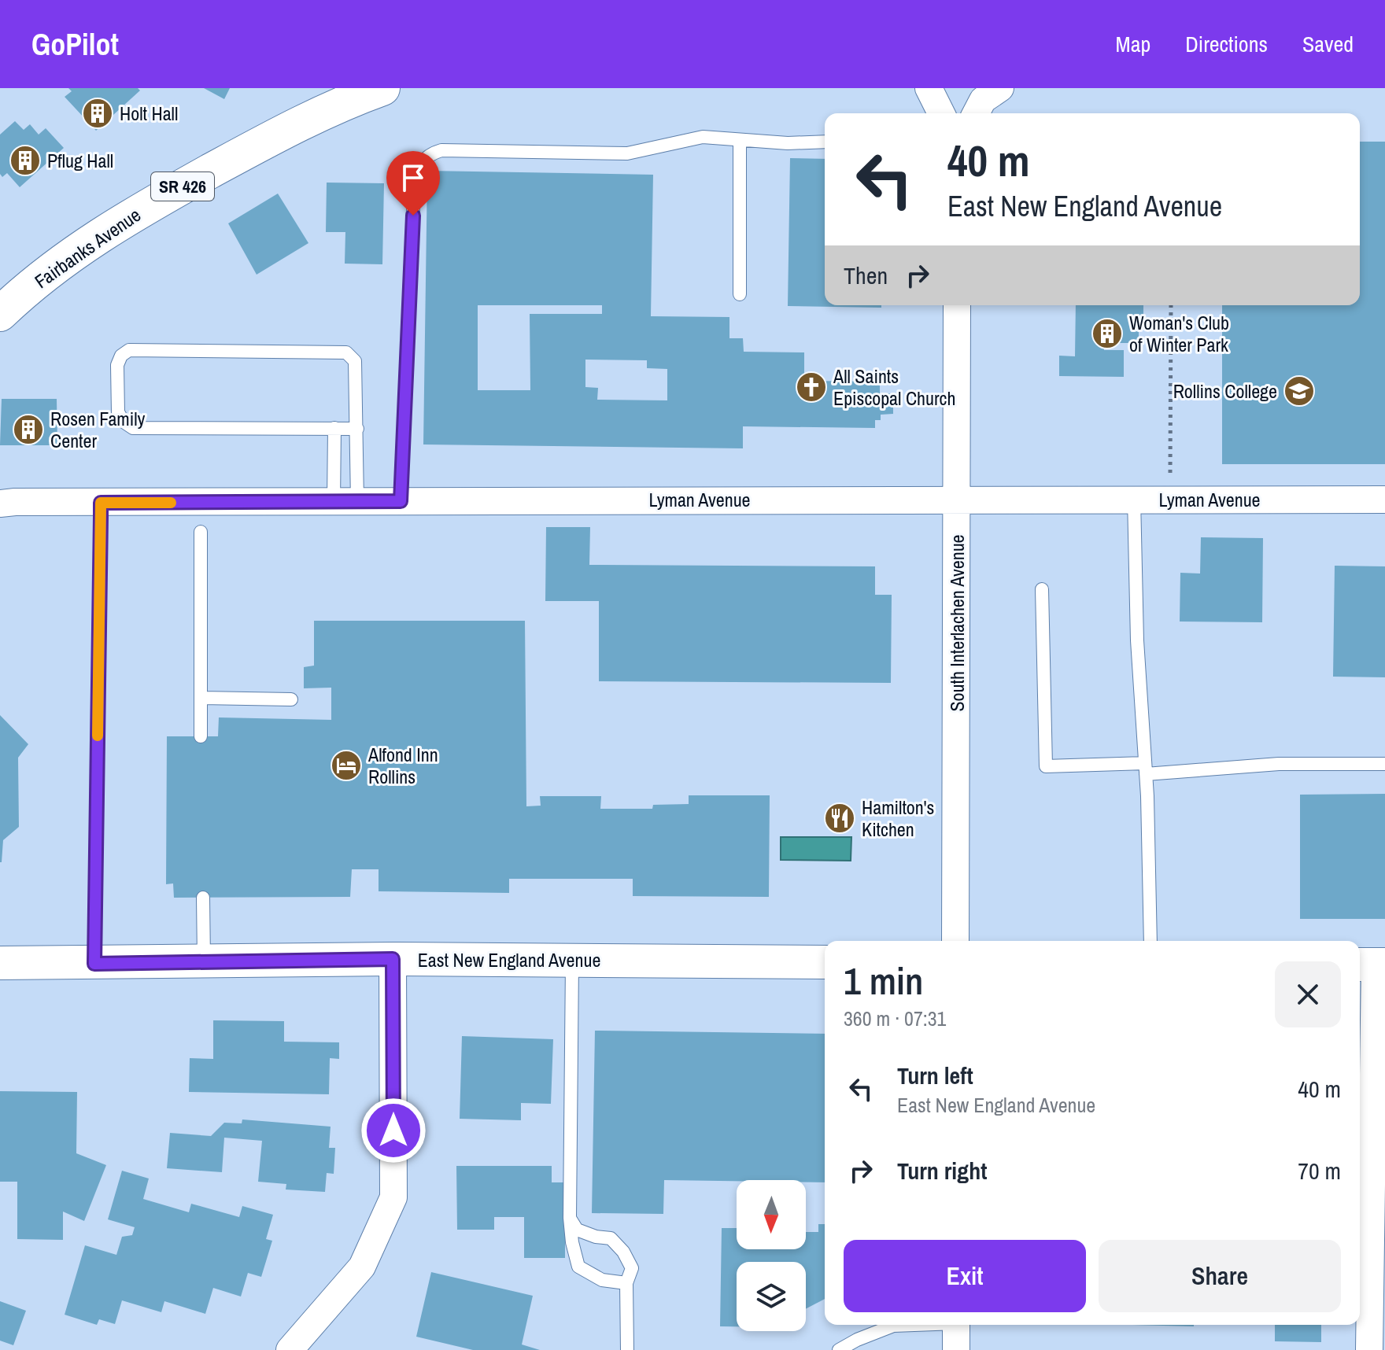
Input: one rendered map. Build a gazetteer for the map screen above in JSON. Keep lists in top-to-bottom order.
{
  "streets": {
    "main road": ["SR 426", "Fairbanks Avenue"],
    "street": ["Lyman Avenue", "South Interlachen Avenue", "East New England Avenue"]
  },
  "crossings": [
    ["Lyman Avenue", "South Interlachen Avenue"]
  ],
  "places": {
    "building": [
      "Holt Hall",
      "Pflug Hall",
      "Woman's Club of Winter Park",
      "Rosen Family Center"
    ],
    "church": ["All Saints Episcopal Church"],
    "school or university": ["Rollins College"],
    "hotel": ["Alfond Inn Rollins"],
    "restaurant": ["Hamilton's Kitchen"]
  },
  "north": "bottom",
  "page": {
    "header": "GoPilot",
    "nav": ["Map", "Directions", "Saved"],
    "turn": ["40 m", "East New England Avenue"],
    "then": "Then",
    "heading": ["1 min", "360 m · 07:31"],
    "list": [
      {
        "name": "Turn left",
        "note": "East New England Avenue",
        "value": "40 m"
      },
      {
        "name": "Turn right",
        "value": "70 m"
      }
    ],
    "buttons": ["Exit", "Share"]
  }
}
